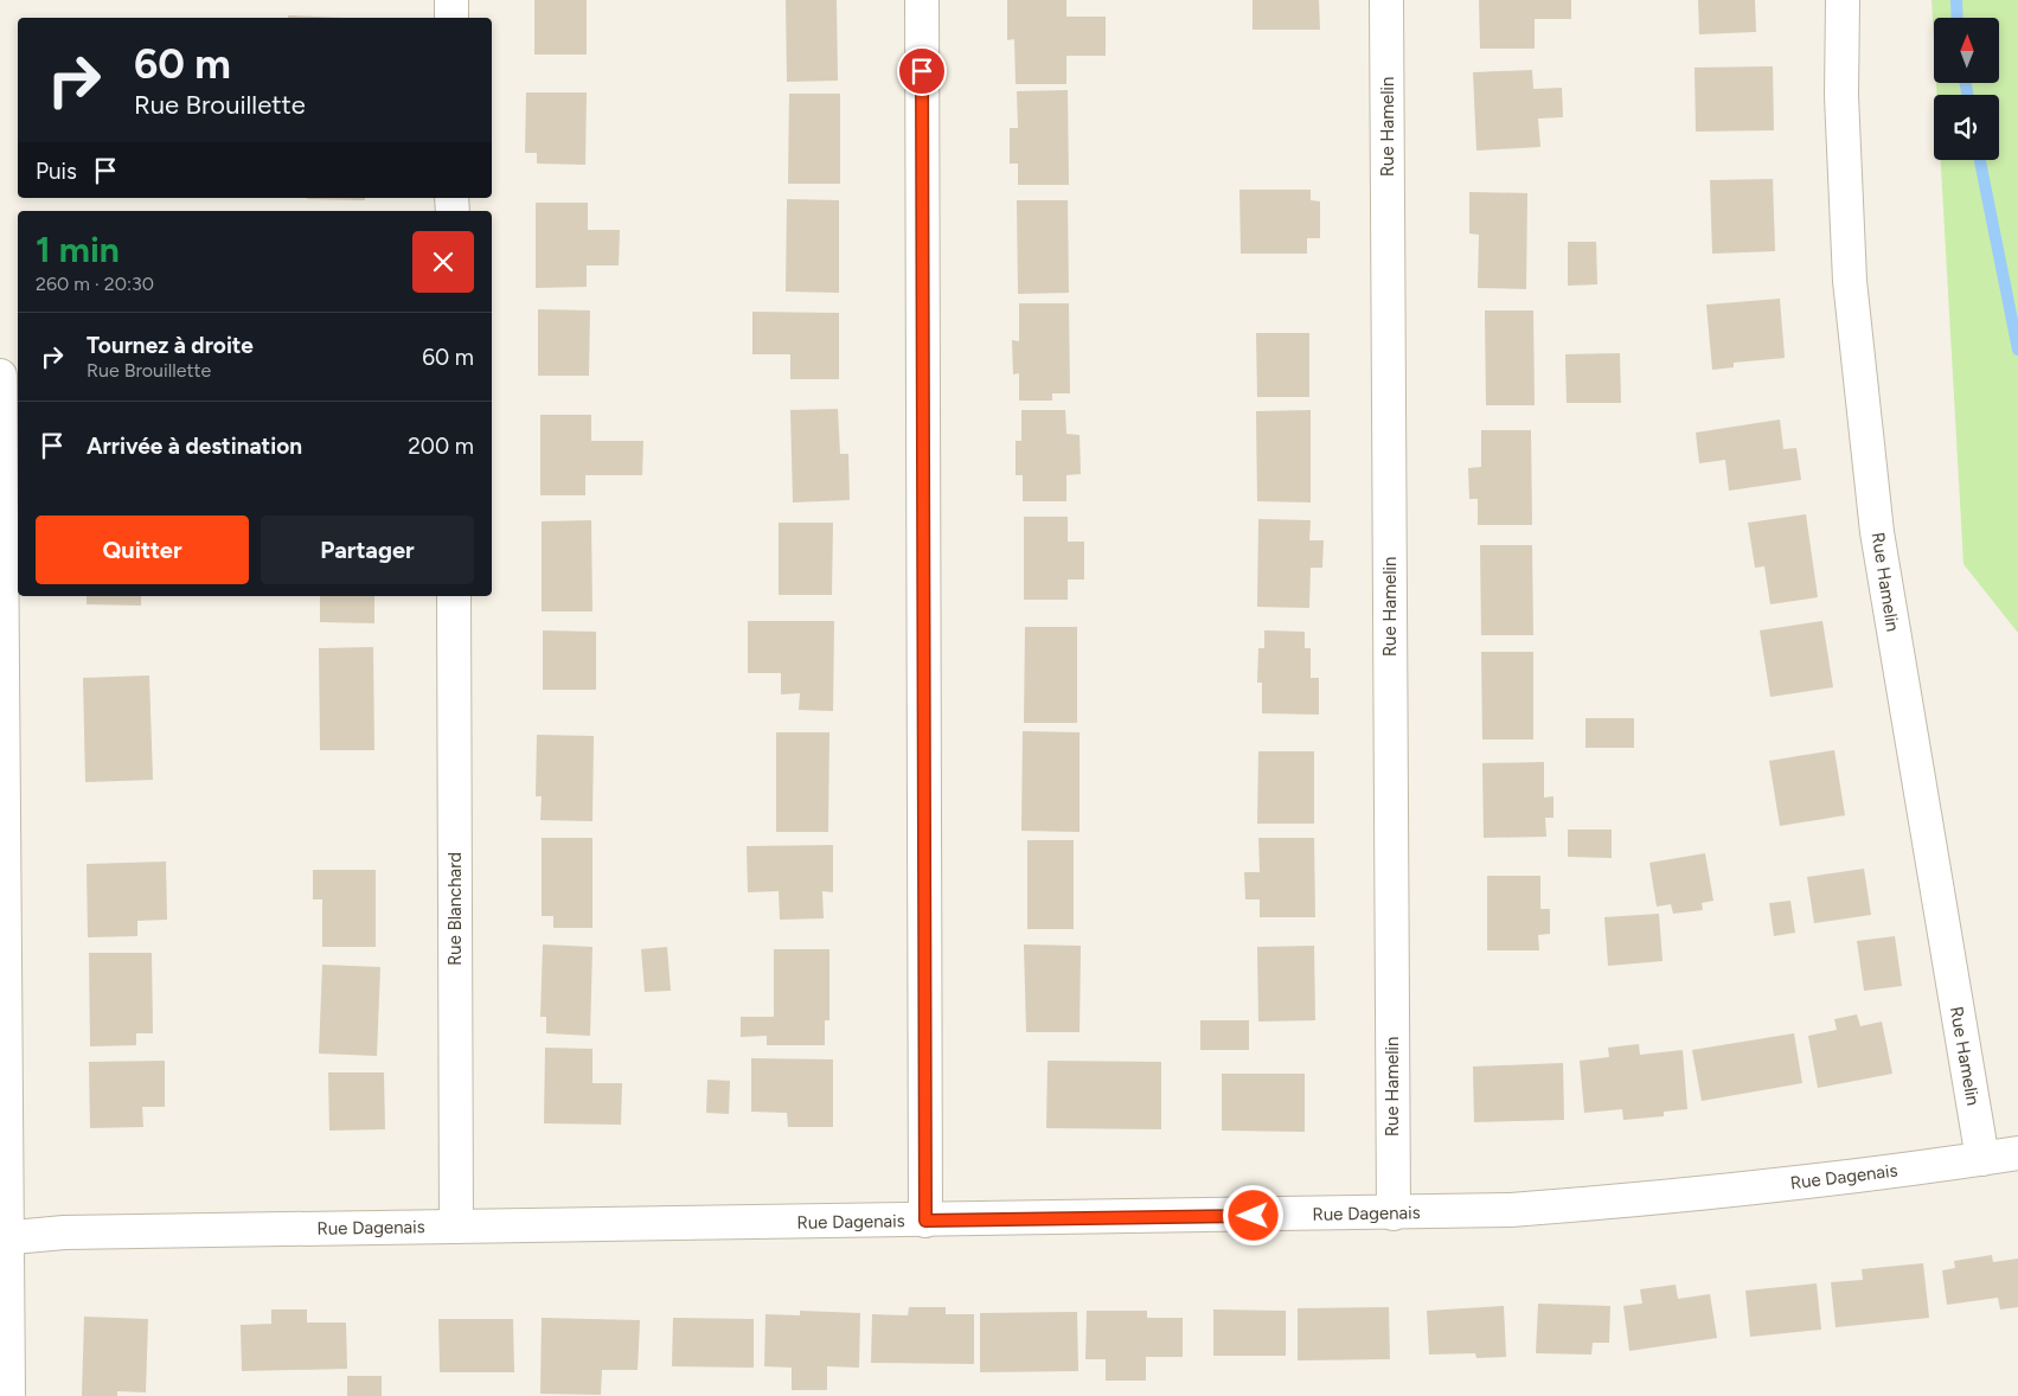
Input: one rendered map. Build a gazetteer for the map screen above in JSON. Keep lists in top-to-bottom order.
{
  "streets": {
    "street": ["Rue Hamelin", "Rue Blanchard", "Rue Dagenais"]
  },
  "crossings": [
    ["Rue Hamelin", "Rue Dagenais"],
    ["Rue Blanchard", "Rue Dagenais"]
  ],
  "north": "top",
  "page": {
    "turn": ["60 m", "Rue Brouillette"],
    "then": "Puis",
    "heading": ["1 min", "260 m · 20:30"],
    "list": [
      {
        "name": "Tournez à droite",
        "note": "Rue Brouillette",
        "value": "60 m"
      },
      {
        "name": "Arrivée à destination",
        "value": "200 m"
      }
    ],
    "buttons": ["Quitter", "Partager"]
  }
}
